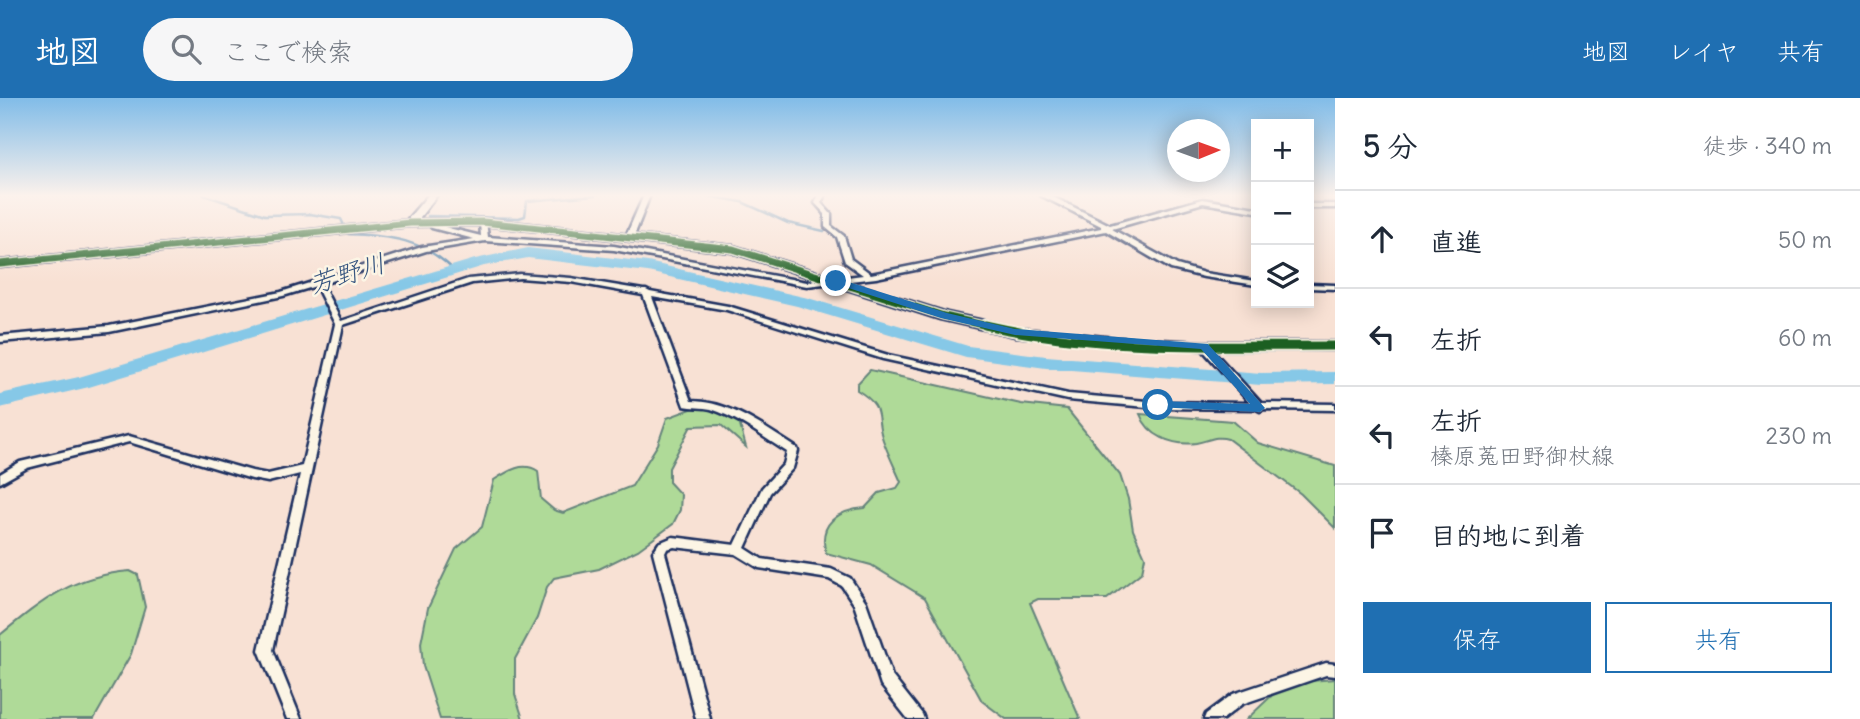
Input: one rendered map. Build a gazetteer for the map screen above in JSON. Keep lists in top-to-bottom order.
{
  "water": ["芳野川"],
  "north": "right",
  "page": {
    "header": "地図",
    "search": "ここで検索",
    "nav": ["地図", "レイヤ", "共有"],
    "heading": ["5 分", "徒歩 · 340 m"],
    "map_buttons": ["+", "−"],
    "list": [
      ["直進", "50 m"],
      ["左折", "60 m"],
      ["左折", "榛原菟田野御杖線", "230 m"],
      "目的地に到着"
    ],
    "buttons": ["保存", "共有"]
  }
}
